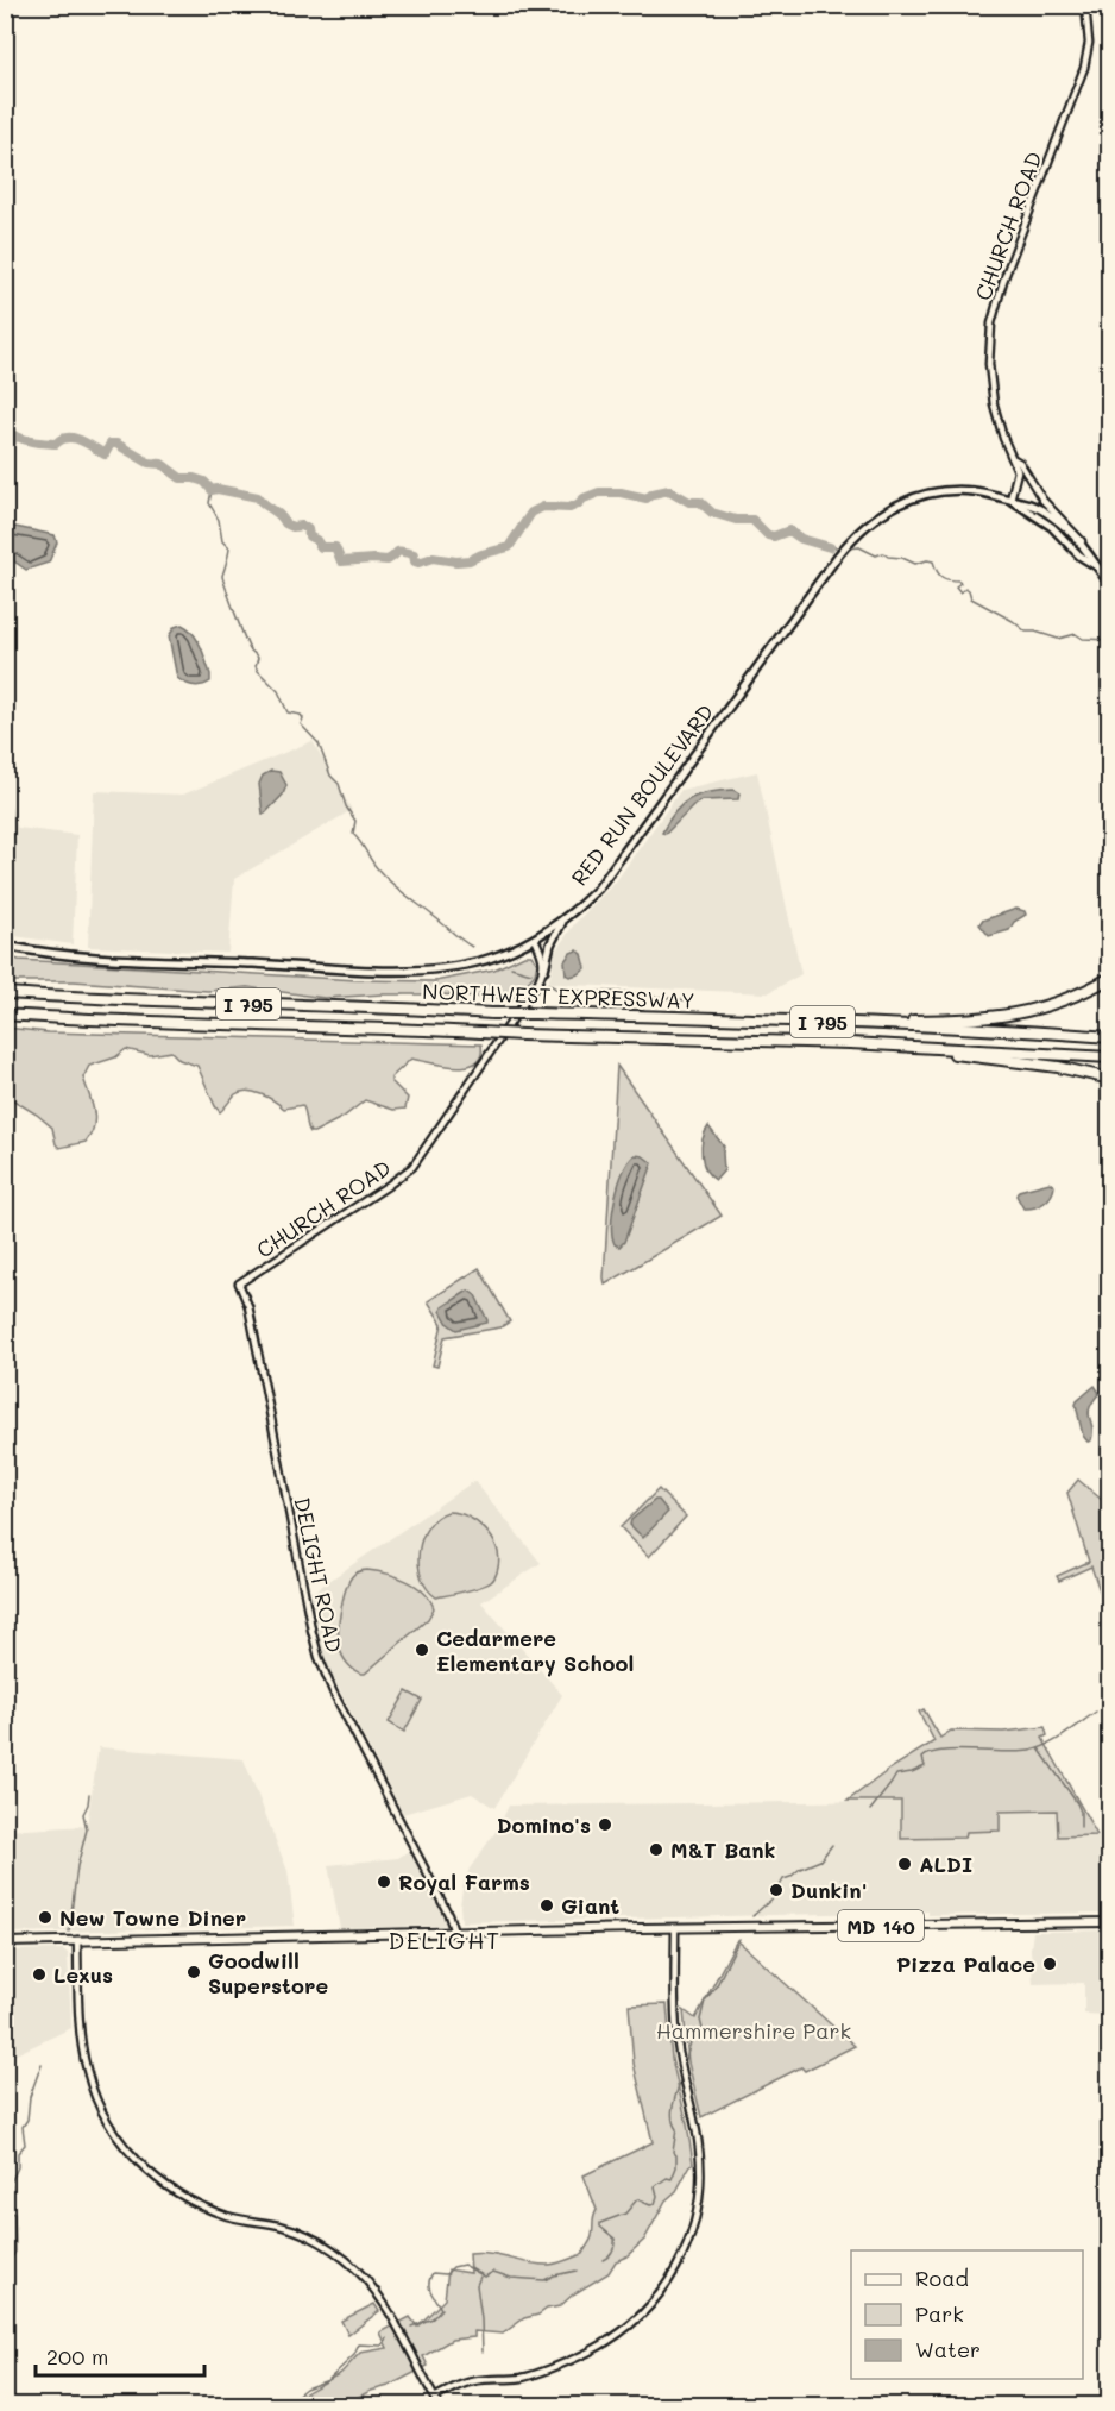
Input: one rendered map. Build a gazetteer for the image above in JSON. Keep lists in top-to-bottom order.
{
  "streets": {
    "highway": ["NORTHWEST EXPRESSWAY", "I 795"],
    "main road": ["RED RUN BOULEVARD", "MD 140"],
    "street": ["CHURCH ROAD", "DELIGHT ROAD"]
  },
  "crossings": [
    ["CHURCH ROAD", "RED RUN BOULEVARD"],
    ["CHURCH ROAD", "DELIGHT ROAD"],
    ["DELIGHT ROAD", "MD 140"]
  ],
  "districts": ["DELIGHT"],
  "parks": ["Hammershire Park"],
  "places": [
    "Cedarmere Elementary School",
    "Domino's",
    "M&T Bank",
    "ALDI",
    "Royal Farms",
    "Dunkin'",
    "Giant",
    "New Towne Diner",
    "Pizza Palace",
    "Goodwill Superstore",
    "Lexus"
  ],
  "legend": ["Road", "Park", "Water"],
  "scale_bar": "200 m"
}
